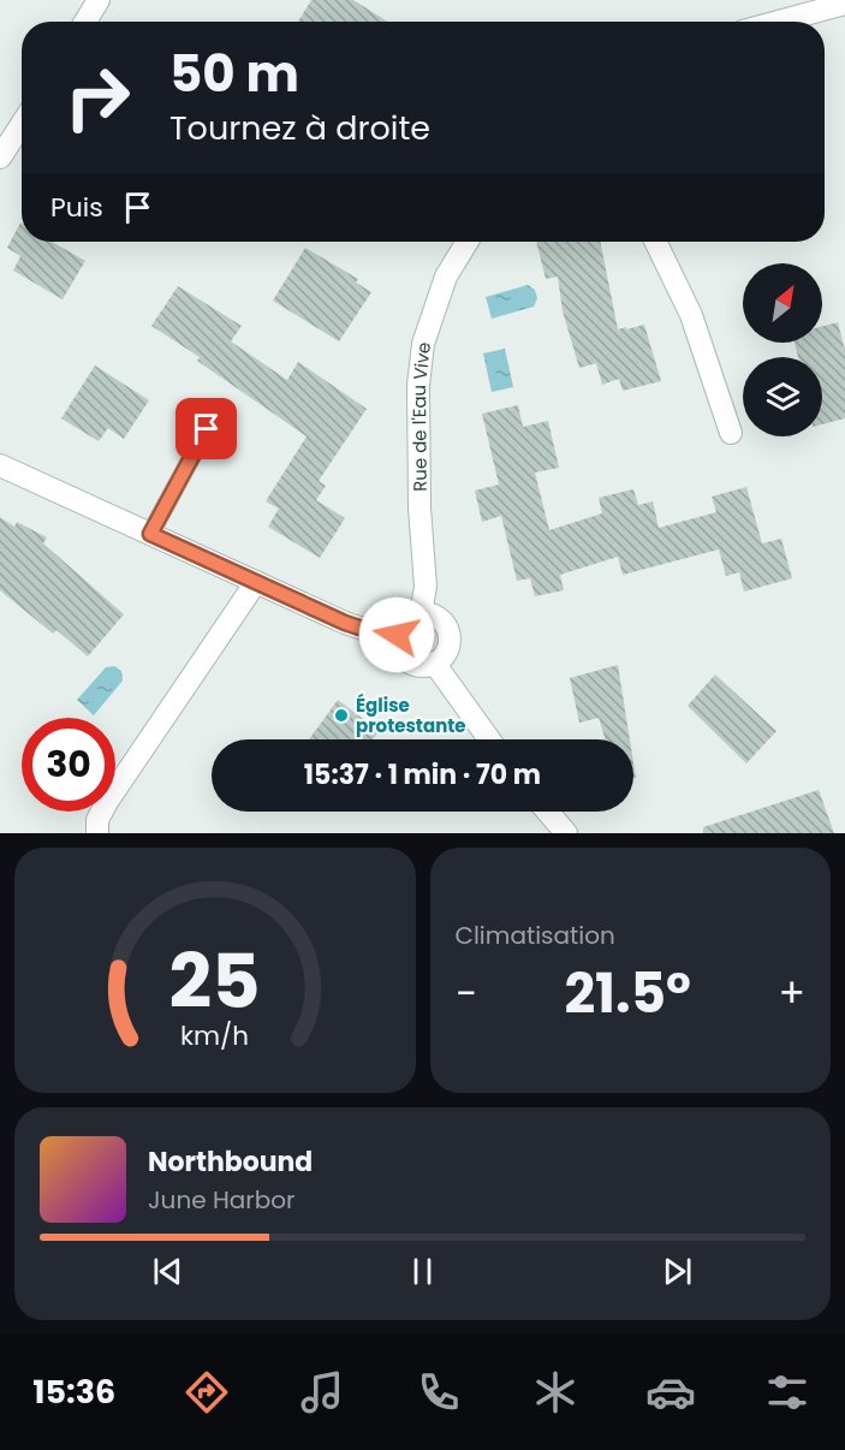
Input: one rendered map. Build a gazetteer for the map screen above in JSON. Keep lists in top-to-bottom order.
{
  "streets": {
    "street": ["Rue de l'Eau Vive"]
  },
  "places": ["Église protestante"],
  "north": "top right",
  "page": {
    "turn": ["50 m", "Tournez à droite"],
    "then": "Puis",
    "limit": "30",
    "trip": "15:37 · 1 min · 70 m",
    "tile": "Climatisation",
    "heat": ["−", "21.5°", "+"],
    "song": ["Northbound", "June Harbor"],
    "tabs": "15:36",
    "gauge": ["25", "km/h"]
  }
}
